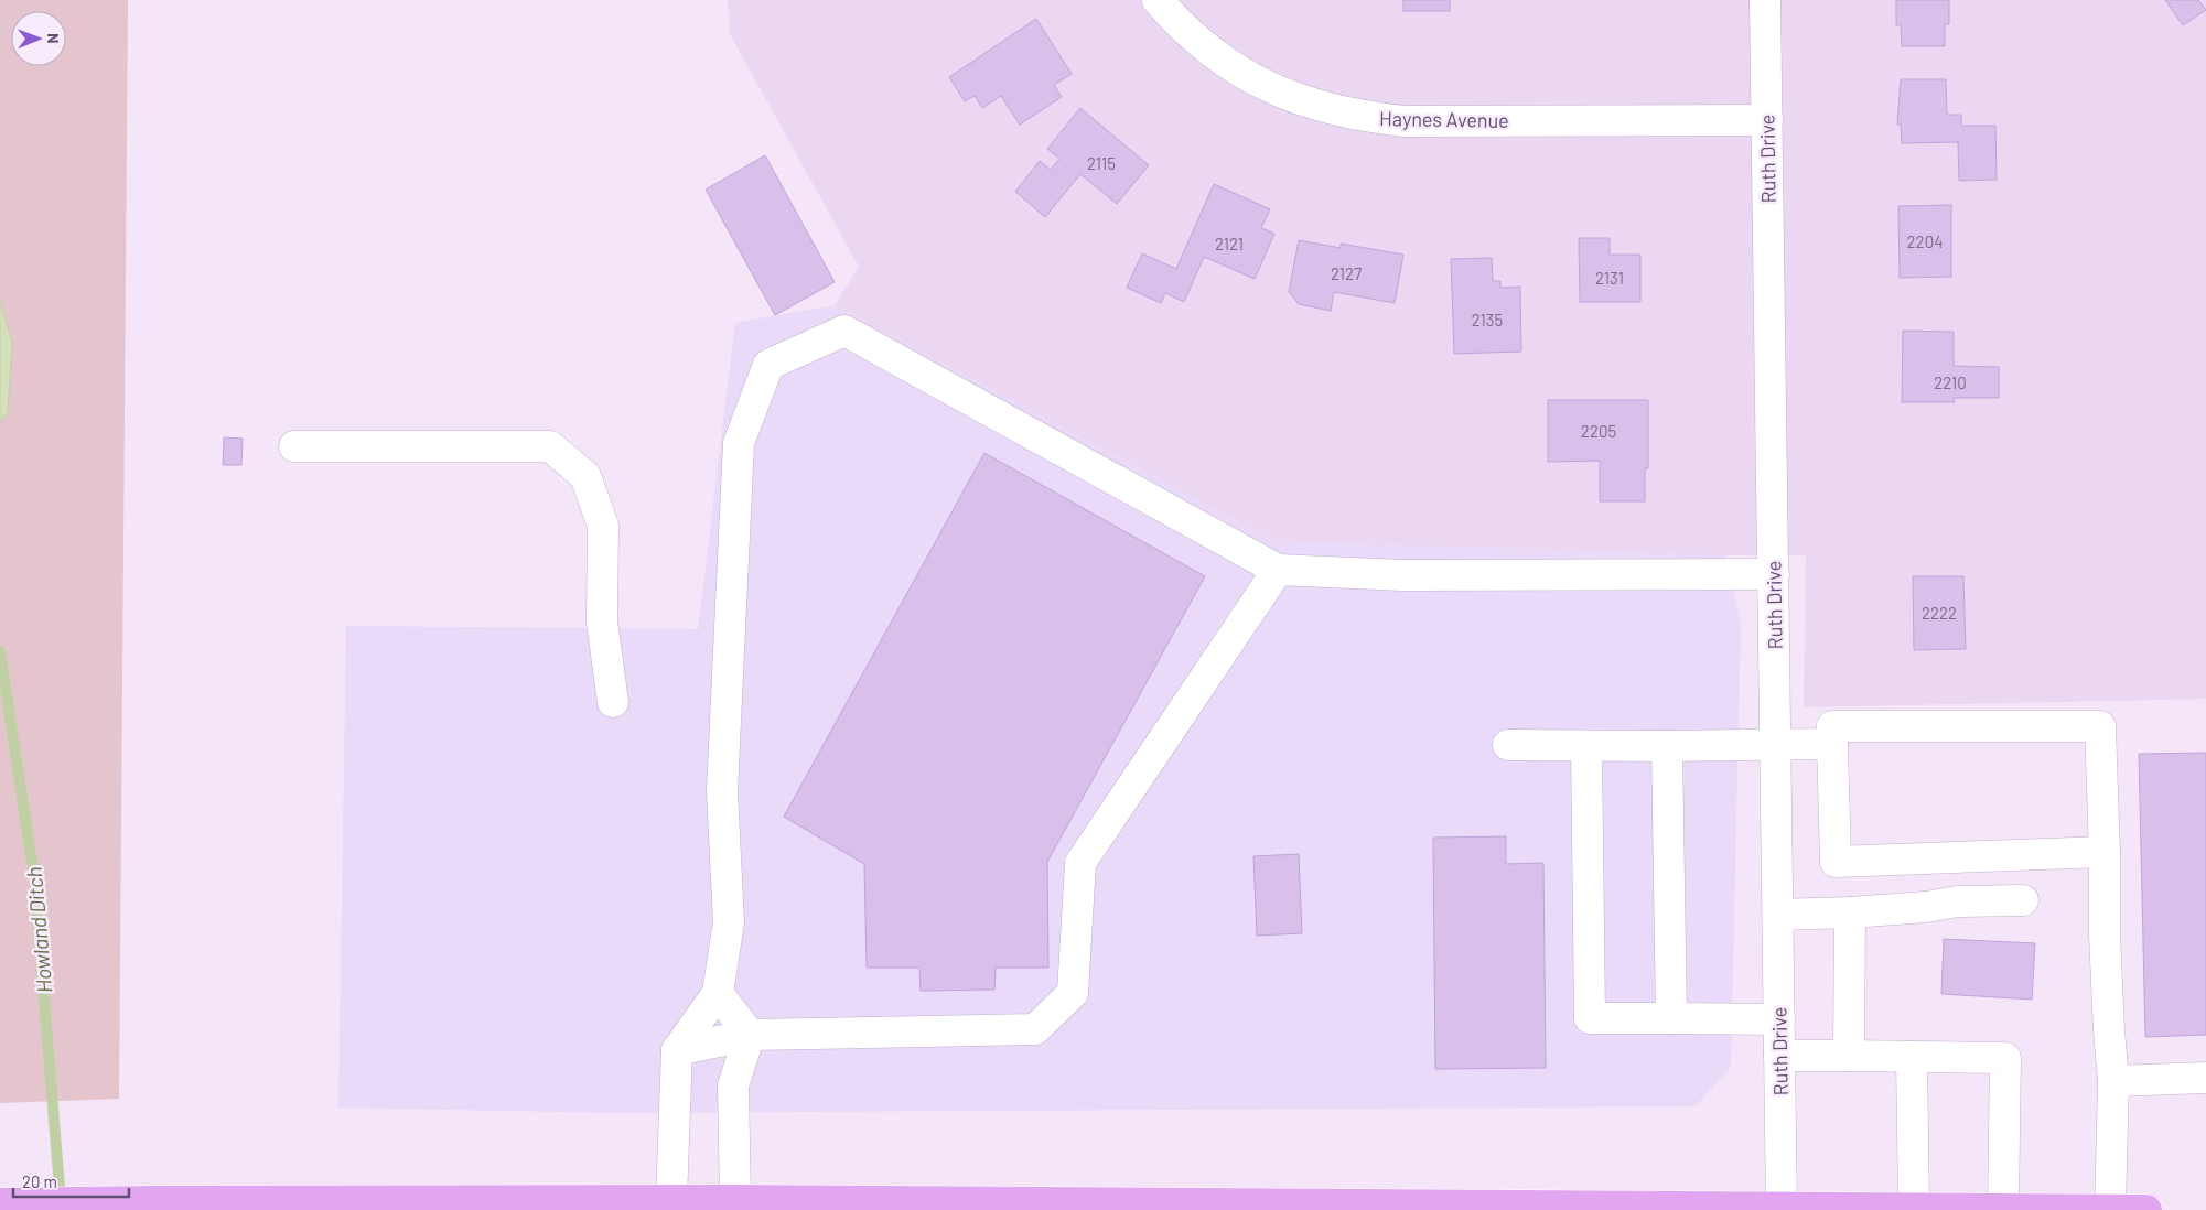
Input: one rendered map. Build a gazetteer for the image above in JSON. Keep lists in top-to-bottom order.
{
  "streets": {
    "street": ["Haynes Avenue", "Ruth Drive"]
  },
  "crossings": [
    ["Haynes Avenue", "Ruth Drive"]
  ],
  "water": ["Howland Ditch"],
  "house_numbers": [
    "2115",
    "2204",
    "2121",
    "2127",
    "2131",
    "2135",
    "2210",
    "2205",
    "2222"
  ],
  "scale_bar": "20 m",
  "north": "right"
}
